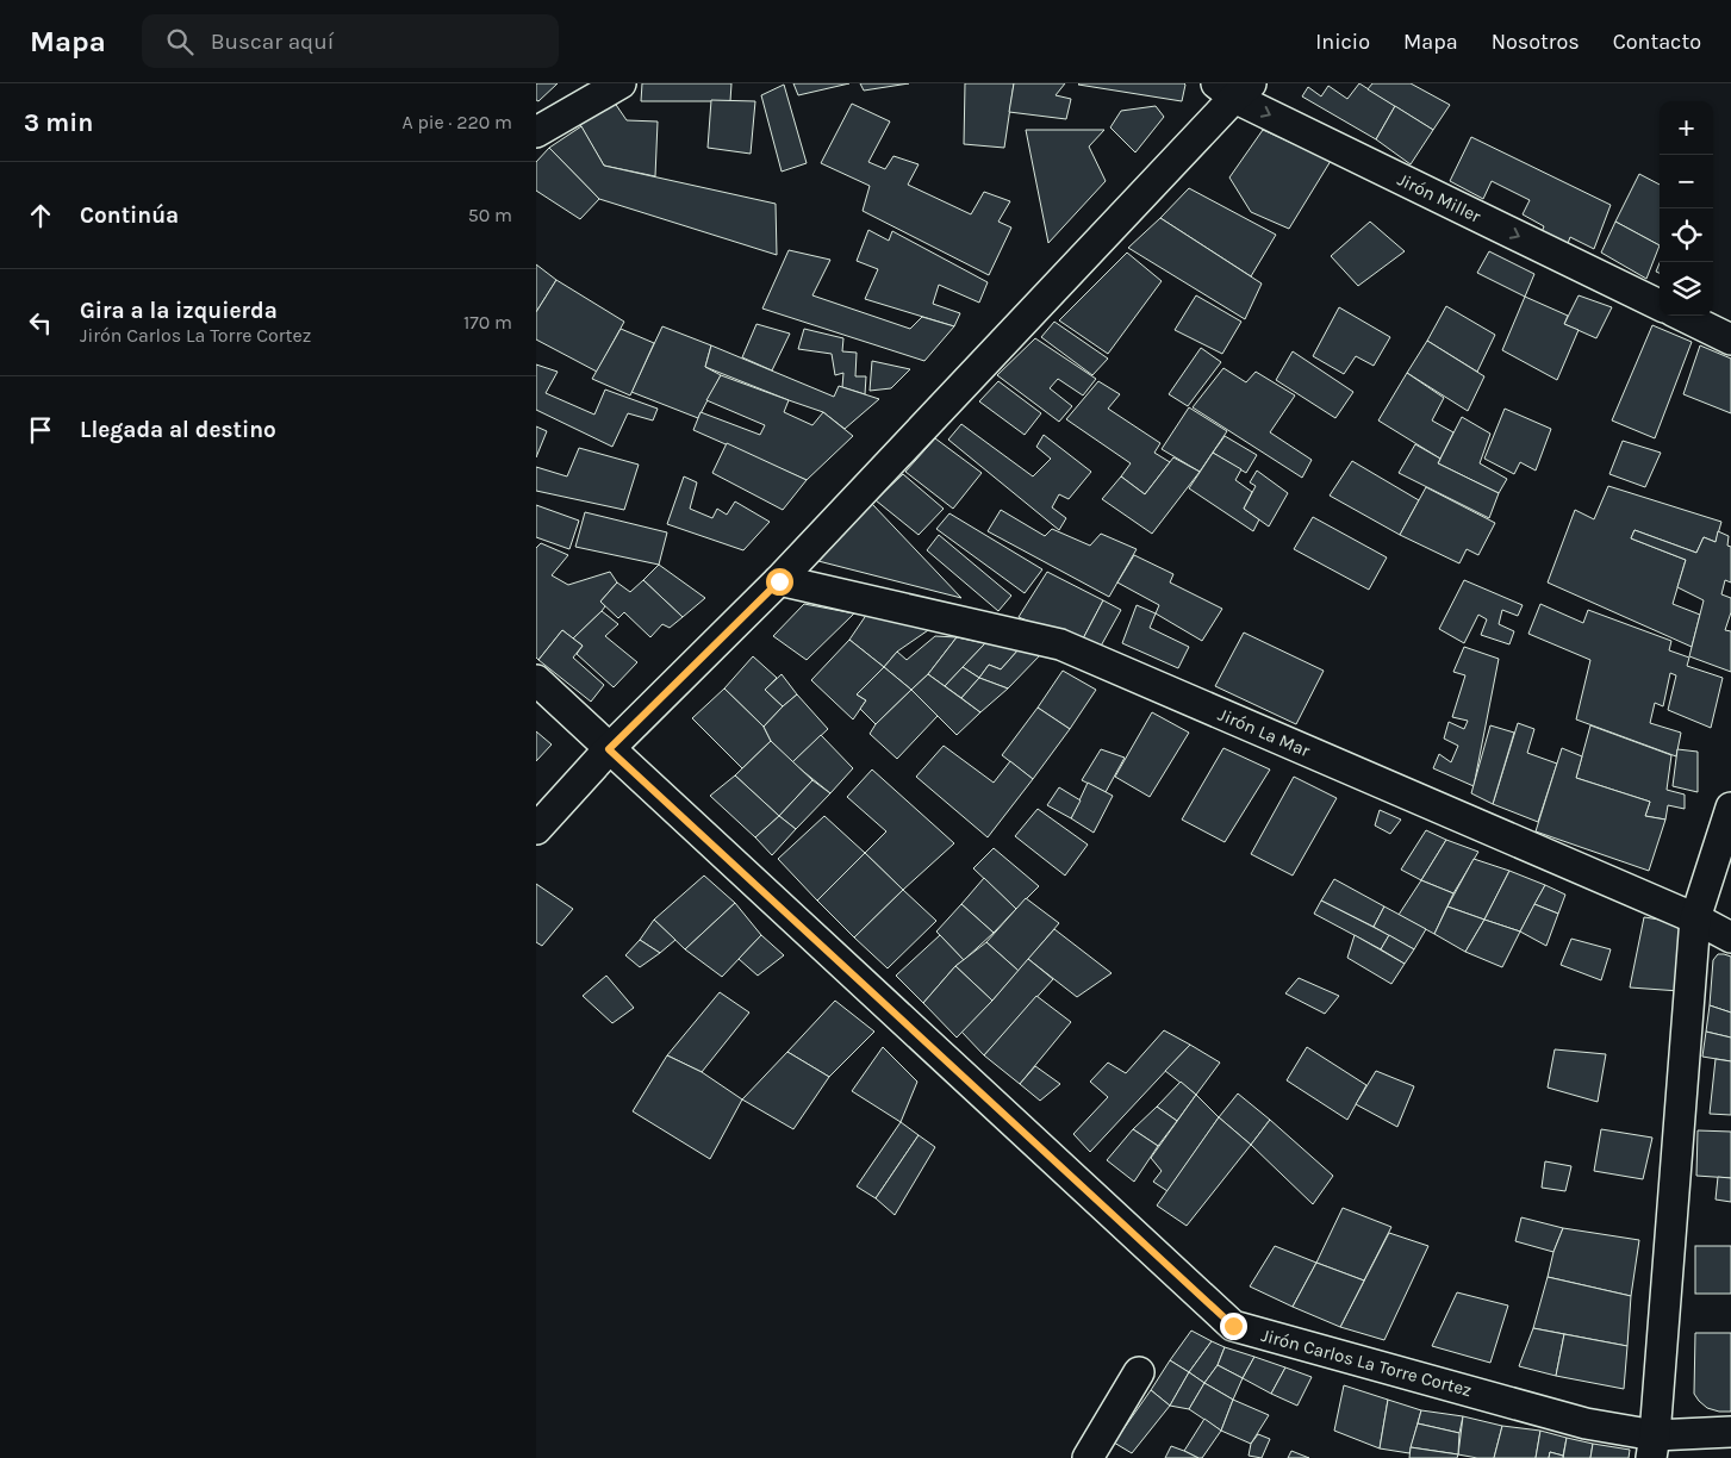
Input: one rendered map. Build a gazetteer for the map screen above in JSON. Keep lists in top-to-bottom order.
{
  "streets": {
    "street": ["Jirón Miller", "Jirón La Mar", "Jirón Carlos La Torre Cortez"]
  },
  "one_way": ["Jirón Miller"],
  "page": {
    "header": "Mapa",
    "search": "Buscar aquí",
    "nav": [
      "Inicio",
      "Mapa",
      "Nosotros",
      "Contacto"
    ],
    "heading": ["3 min", "A pie · 220 m"],
    "map_buttons": ["+", "−"],
    "list": [
      ["Continúa", "50 m"],
      ["Gira a la izquierda", "Jirón Carlos La Torre Cortez", "170 m"],
      "Llegada al destino"
    ]
  }
}
